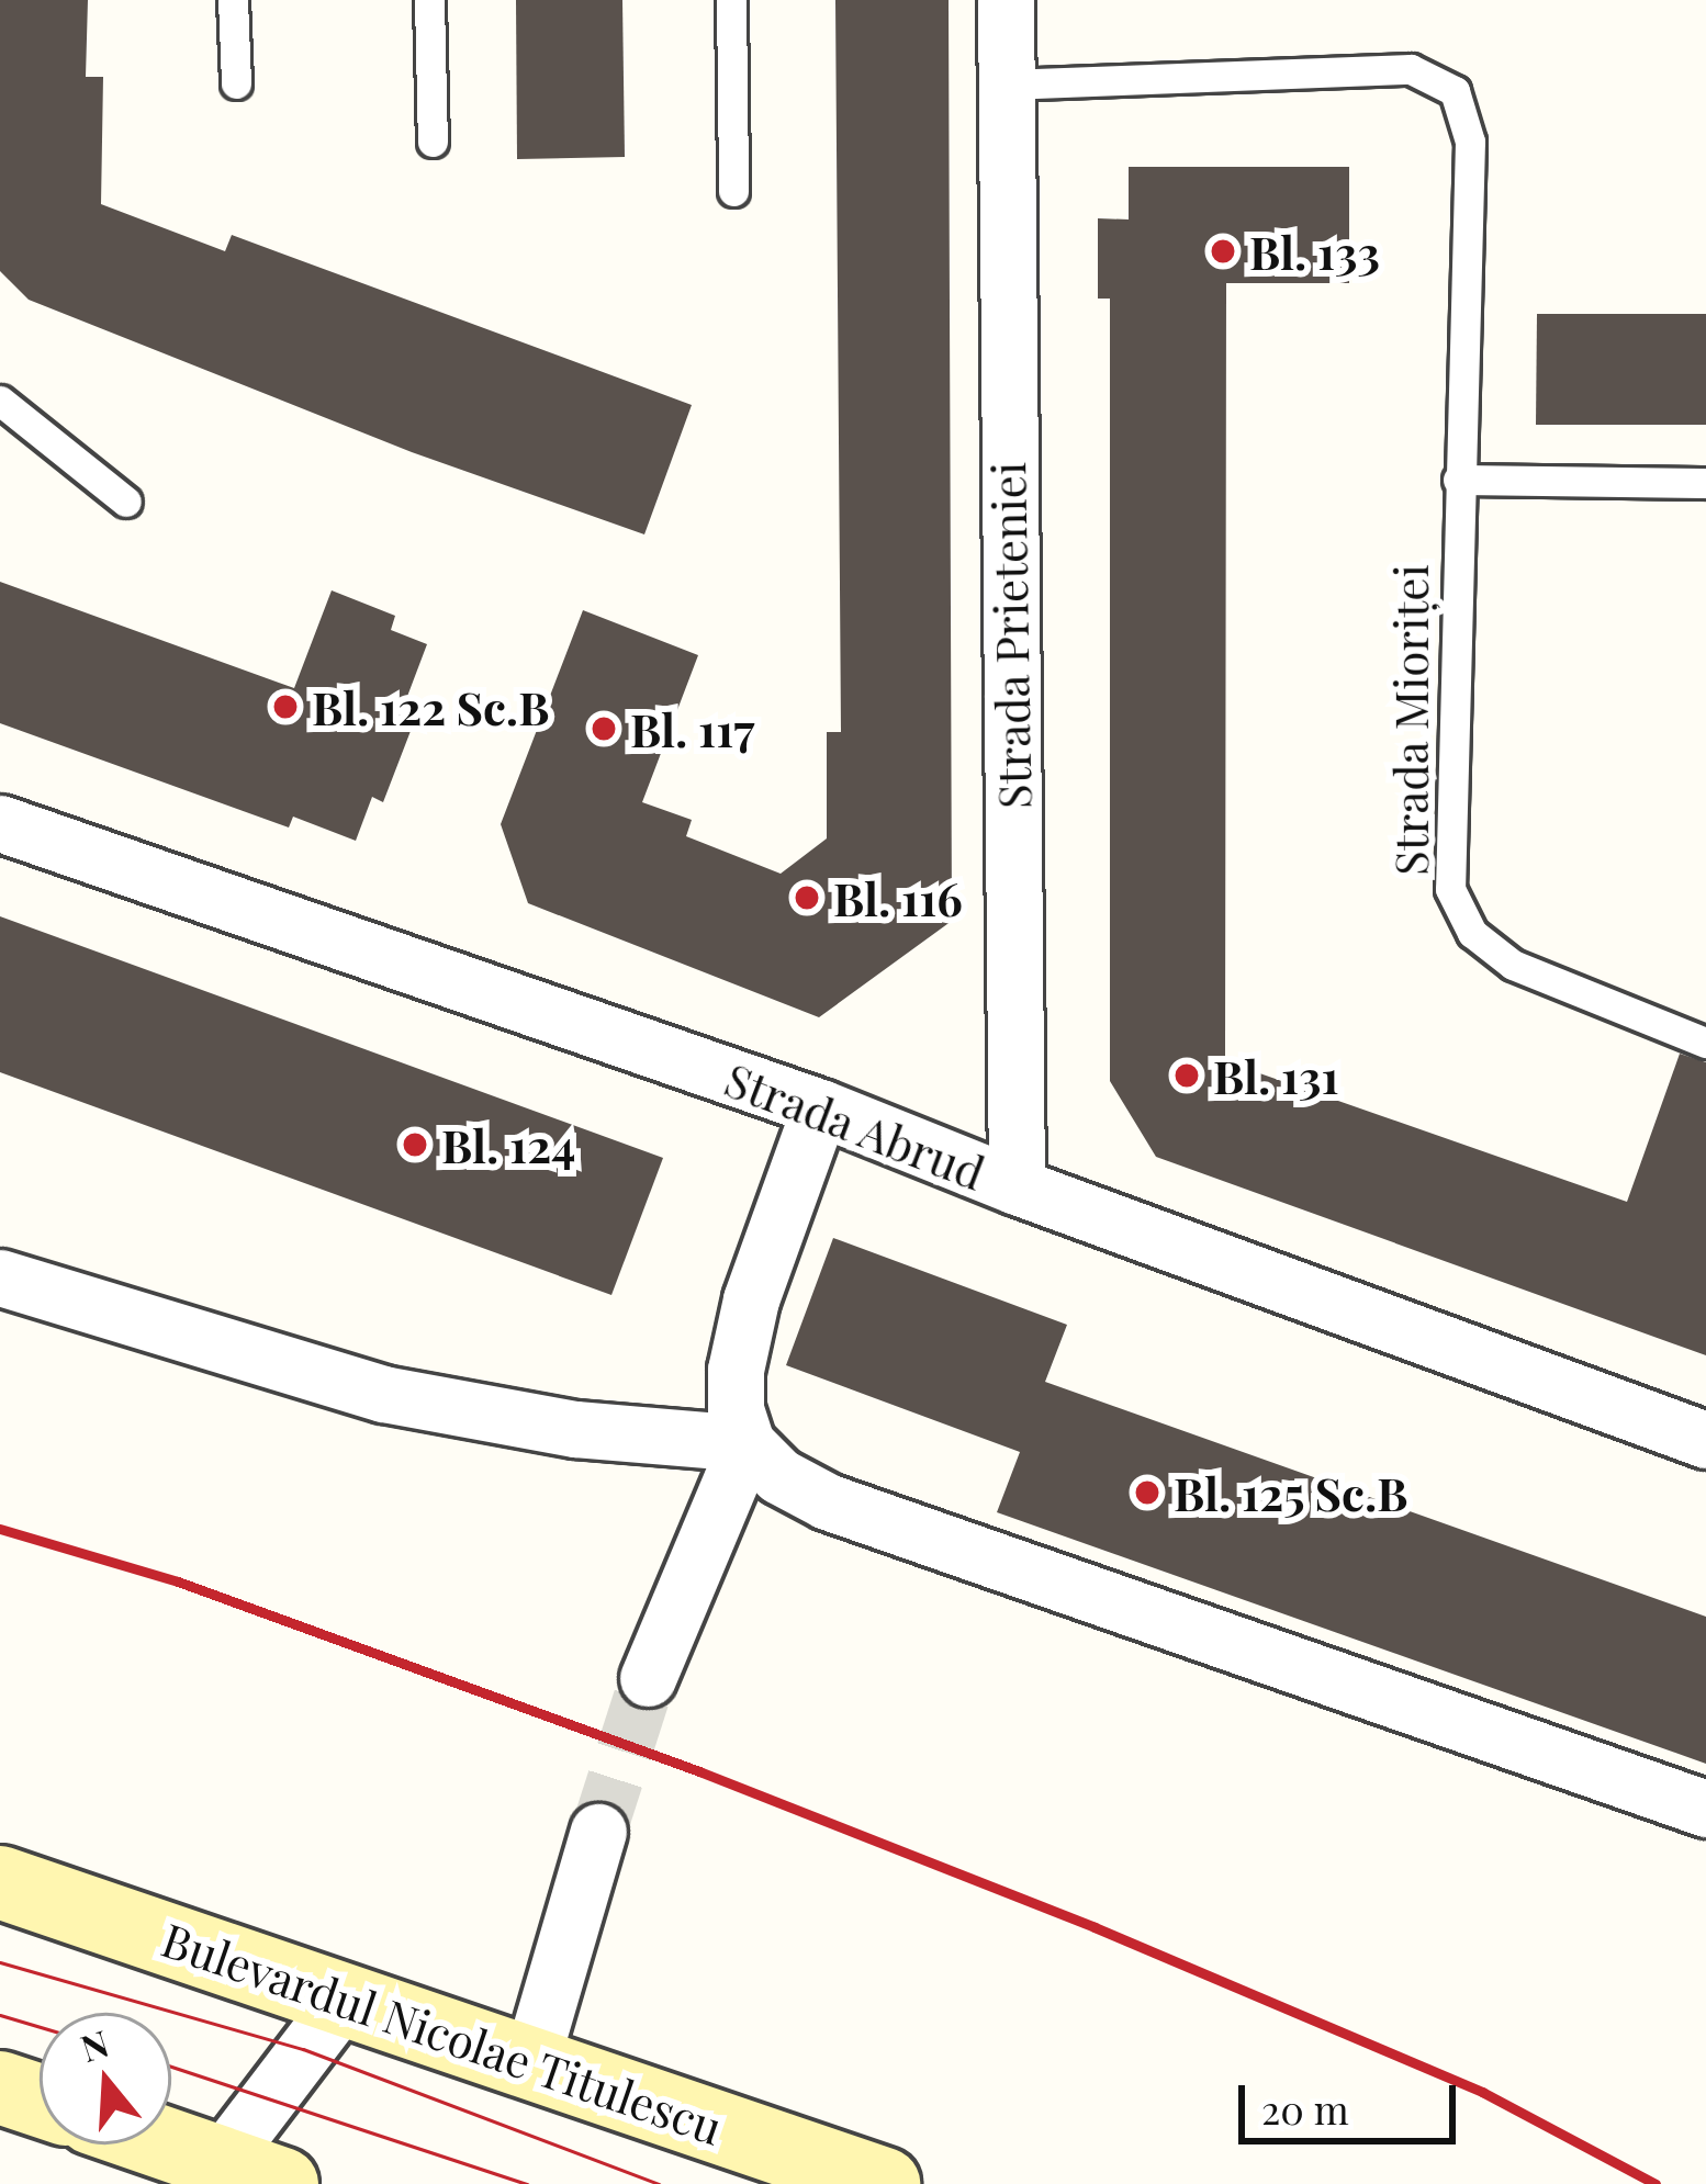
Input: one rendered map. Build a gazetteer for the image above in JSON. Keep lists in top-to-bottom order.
{
  "streets": {
    "main road": ["Bulevardul Nicolae Titulescu"],
    "street": ["Strada Prieteniei", "Strada Abrud"],
    "lane": ["Strada Mioriței"]
  },
  "crossings": [
    ["Strada Prieteniei", "Strada Mioriței"],
    ["Strada Prieteniei", "Strada Abrud"]
  ],
  "places": [
    "Bl. 133",
    "Bl. 122 Sc.B",
    "Bl. 117",
    "Bl. 116",
    "Bl. 131",
    "Bl. 124",
    "Bl. 125 Sc.B"
  ],
  "scale_bar": "20 m",
  "north": "top"
}
